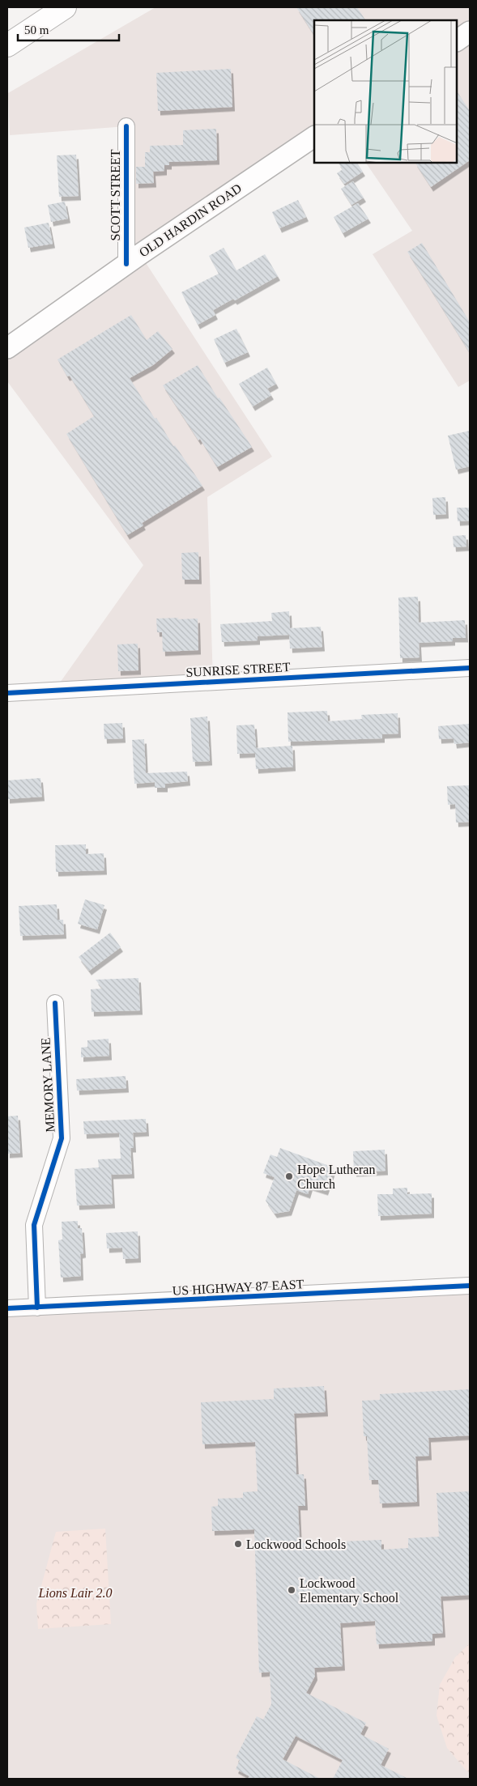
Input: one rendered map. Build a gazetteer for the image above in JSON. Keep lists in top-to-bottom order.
{
  "streets": {
    "main road": ["OLD HARDIN ROAD"],
    "street": [
      "SCOTT STREET",
      "SUNRISE STREET",
      "MEMORY LANE",
      "US HIGHWAY 87 EAST"
    ]
  },
  "crossings": [
    ["SCOTT STREET", "OLD HARDIN ROAD"],
    ["MEMORY LANE", "US HIGHWAY 87 EAST"]
  ],
  "parks": ["Lions Lair 2.0"],
  "places": ["Hope Lutheran Church", "Lockwood Schools", "Lockwood Elementary School"],
  "scale_bar": "50 m"
}
